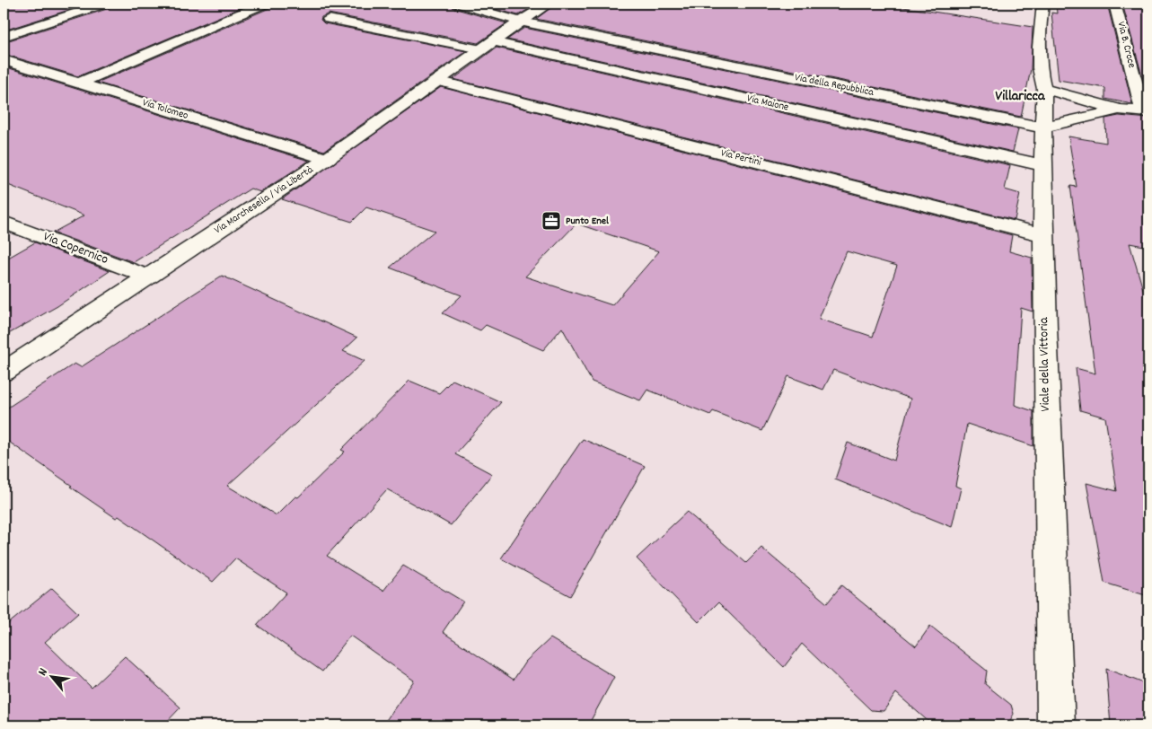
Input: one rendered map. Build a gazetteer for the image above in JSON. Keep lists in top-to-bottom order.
{
  "streets": {
    "street": [
      "Via B. Croce",
      "Via della Repubblica",
      "Via Maione",
      "Via Tolomeo",
      "Via Pertini",
      "Via Marchesella / Via Libertà",
      "Via Copernico",
      "Viale della Vittoria"
    ]
  },
  "crossings": [
    ["Via B. Croce", "Via della Repubblica"],
    ["Via della Repubblica", "Via Marchesella / Via Libertà"],
    ["Via della Repubblica", "Viale della Vittoria"],
    ["Via Maione", "Via Marchesella / Via Libertà"],
    ["Via Maione", "Viale della Vittoria"],
    ["Via Tolomeo", "Via Marchesella / Via Libertà"],
    ["Via Pertini", "Via Marchesella / Via Libertà"],
    ["Via Pertini", "Viale della Vittoria"],
    ["Via Marchesella / Via Libertà", "Via Copernico"]
  ],
  "districts": ["Villaricca"],
  "places": {
    "office": ["Punto Enel"]
  },
  "north": "top left"
}
